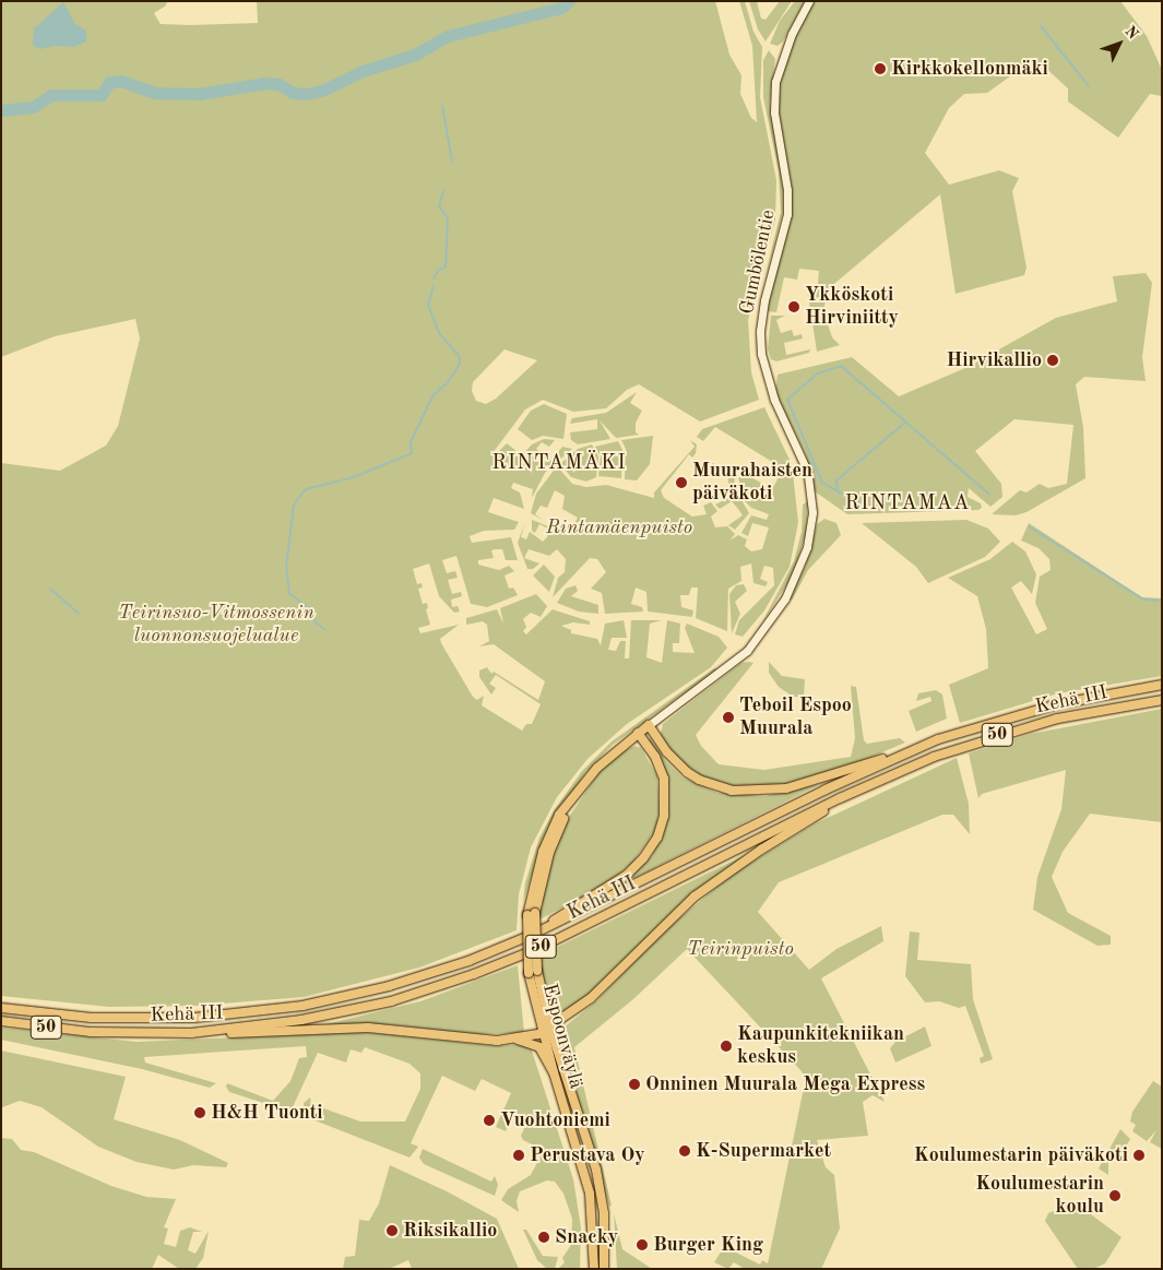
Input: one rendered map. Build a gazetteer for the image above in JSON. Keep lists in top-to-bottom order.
{
  "streets": {
    "main road": [
      "Gumbölentie",
      "Kehä III",
      "50",
      "Espoonväylä"
    ]
  },
  "crossings": [
    ["Gumbölentie", "Espoonväylä"]
  ],
  "districts": ["RINTAMÄKI", "RINTAMAA"],
  "parks": ["Rintamäenpuisto", "Teirinsuo-Vitmossenin luonnonsuojelualue", "Teirinpuisto"],
  "places": [
    "Kirkkokellonmäki",
    "Ykköskoti Hirviniitty",
    "Hirvikallio",
    "Muurahaisten päiväkoti",
    "Teboil Espoo Muurala",
    "Kaupunkitekniikan keskus",
    "Onninen Muurala Mega Express",
    "H&H Tuonti",
    "Vuohtoniemi",
    "K-Supermarket",
    "Perustava Oy",
    "Koulumestarin päiväkoti",
    "Koulumestarin koulu",
    "Riksikallio",
    "Snacky",
    "Burger King"
  ],
  "north": "top right"
}
